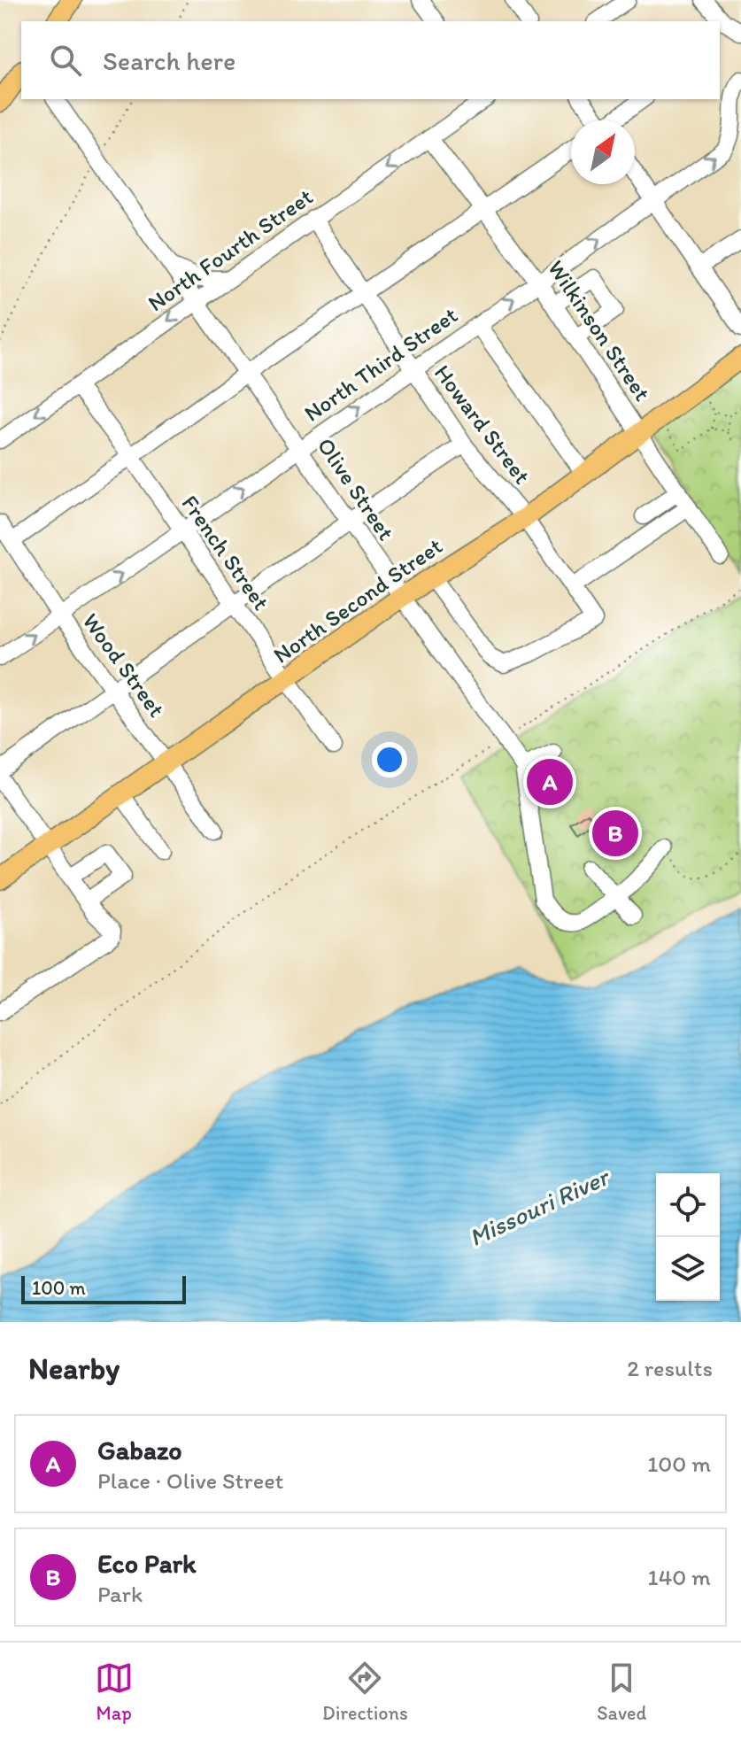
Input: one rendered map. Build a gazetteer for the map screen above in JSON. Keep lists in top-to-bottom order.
{
  "streets": {
    "main road": ["North Second Street"],
    "street": [
      "North Fourth Street",
      "Wilkinson Street",
      "North Third Street",
      "Howard Street",
      "Olive Street",
      "French Street",
      "Wood Street"
    ]
  },
  "crossings": [
    ["North Fourth Street", "Wilkinson Street"],
    ["North Fourth Street", "Howard Street"],
    ["North Fourth Street", "Olive Street"],
    ["North Fourth Street", "French Street"],
    ["Wilkinson Street", "North Third Street"],
    ["Wilkinson Street", "North Second Street"],
    ["North Third Street", "Howard Street"],
    ["North Third Street", "Olive Street"],
    ["North Third Street", "French Street"],
    ["North Third Street", "Wood Street"],
    ["Howard Street", "North Second Street"],
    ["Olive Street", "North Second Street"],
    ["French Street", "North Second Street"],
    ["North Second Street", "Wood Street"]
  ],
  "water": ["Missouri River"],
  "scale_bar": "100 m",
  "north": "top right",
  "page": {
    "search": "Search here",
    "pins": ["A", "B"],
    "scale": "100 m",
    "heading": ["Nearby", "2 results"],
    "list": [
      {
        "mark": "A",
        "name": "Gabazo",
        "note": "Place · Olive Street",
        "value": "100 m"
      },
      {
        "mark": "B",
        "name": "Eco Park",
        "note": "Park",
        "value": "140 m"
      }
    ],
    "nav": ["Map", "Directions", "Saved"]
  }
}
